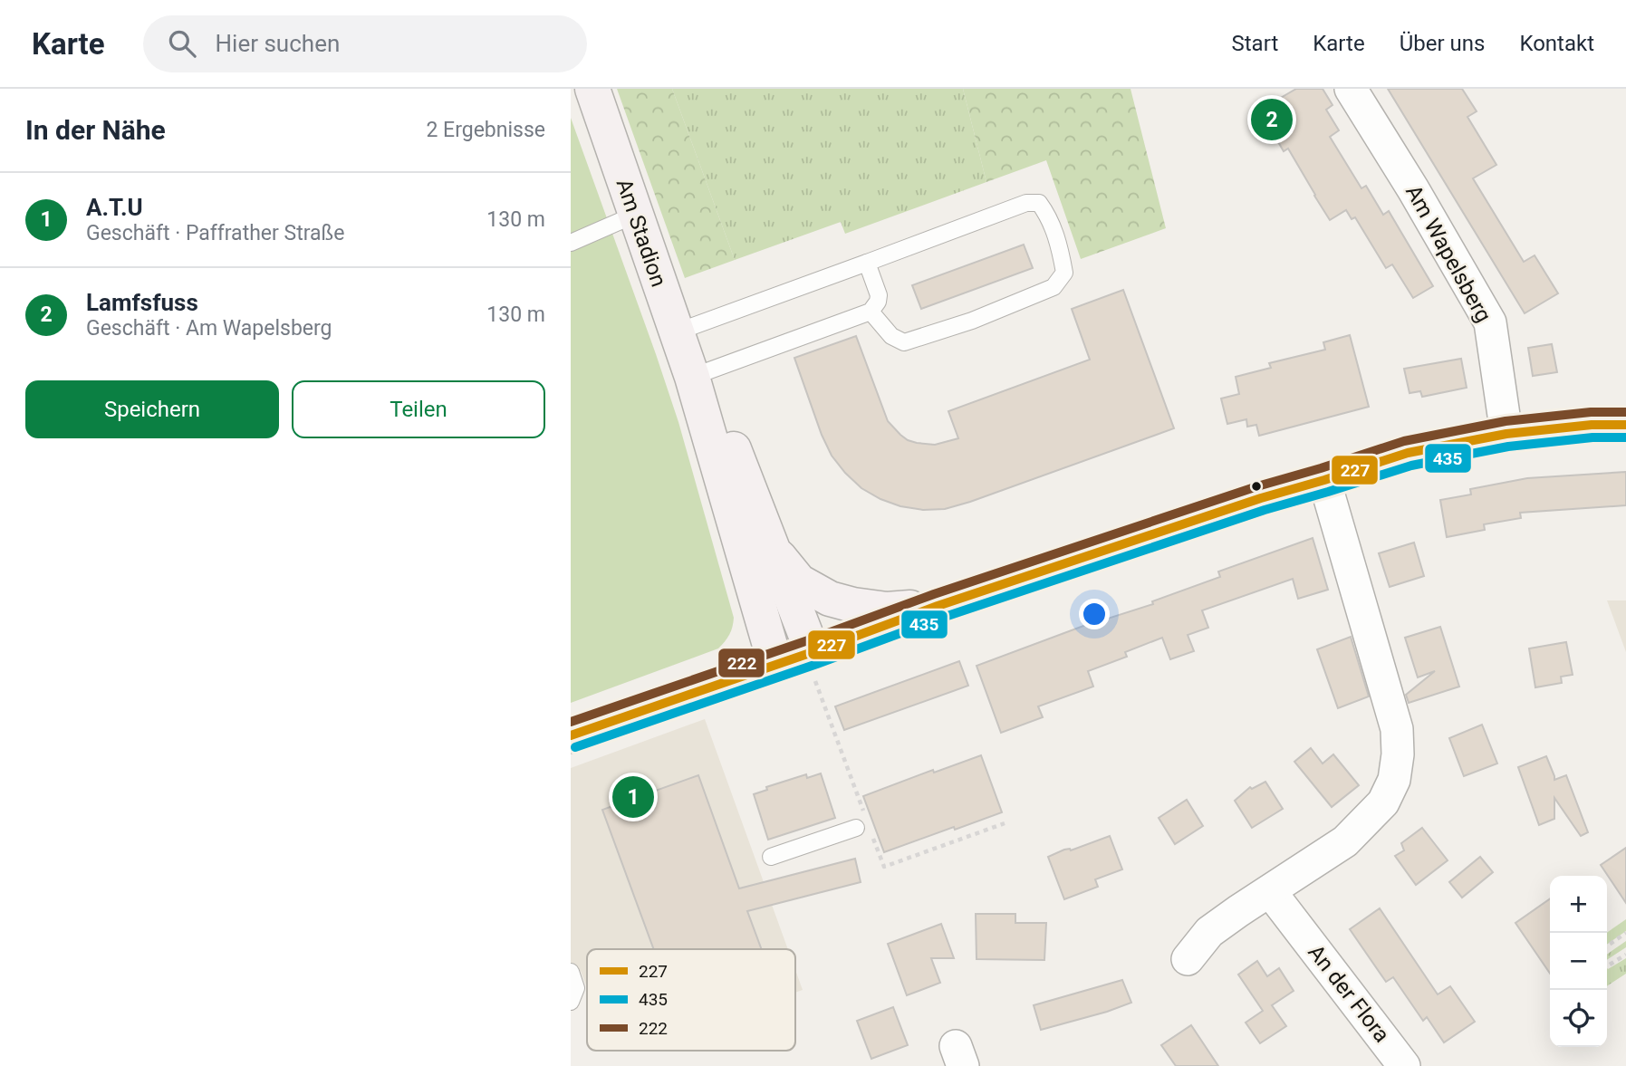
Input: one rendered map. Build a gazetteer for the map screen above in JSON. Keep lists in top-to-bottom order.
{
  "streets": {
    "main road": ["Am Stadion"],
    "street": ["Am Wapelsberg", "An der Flora"]
  },
  "lines": ["transit line 222", "transit line 227", "transit line 435"],
  "legend": ["227", "435", "222"],
  "page": {
    "header": "Karte",
    "search": "Hier suchen",
    "nav": [
      "Start",
      "Karte",
      "Über uns",
      "Kontakt"
    ],
    "heading": ["In der Nähe", "2 Ergebnisse"],
    "pins": ["2", "1"],
    "list": [
      {
        "mark": "1",
        "name": "A.T.U",
        "note": "Geschäft · Paffrather Straße",
        "value": "130 m"
      },
      {
        "mark": "2",
        "name": "Lamfsfuss",
        "note": "Geschäft · Am Wapelsberg",
        "value": "130 m"
      }
    ],
    "buttons": ["Speichern", "Teilen"],
    "map_buttons": ["+", "−"]
  }
}
